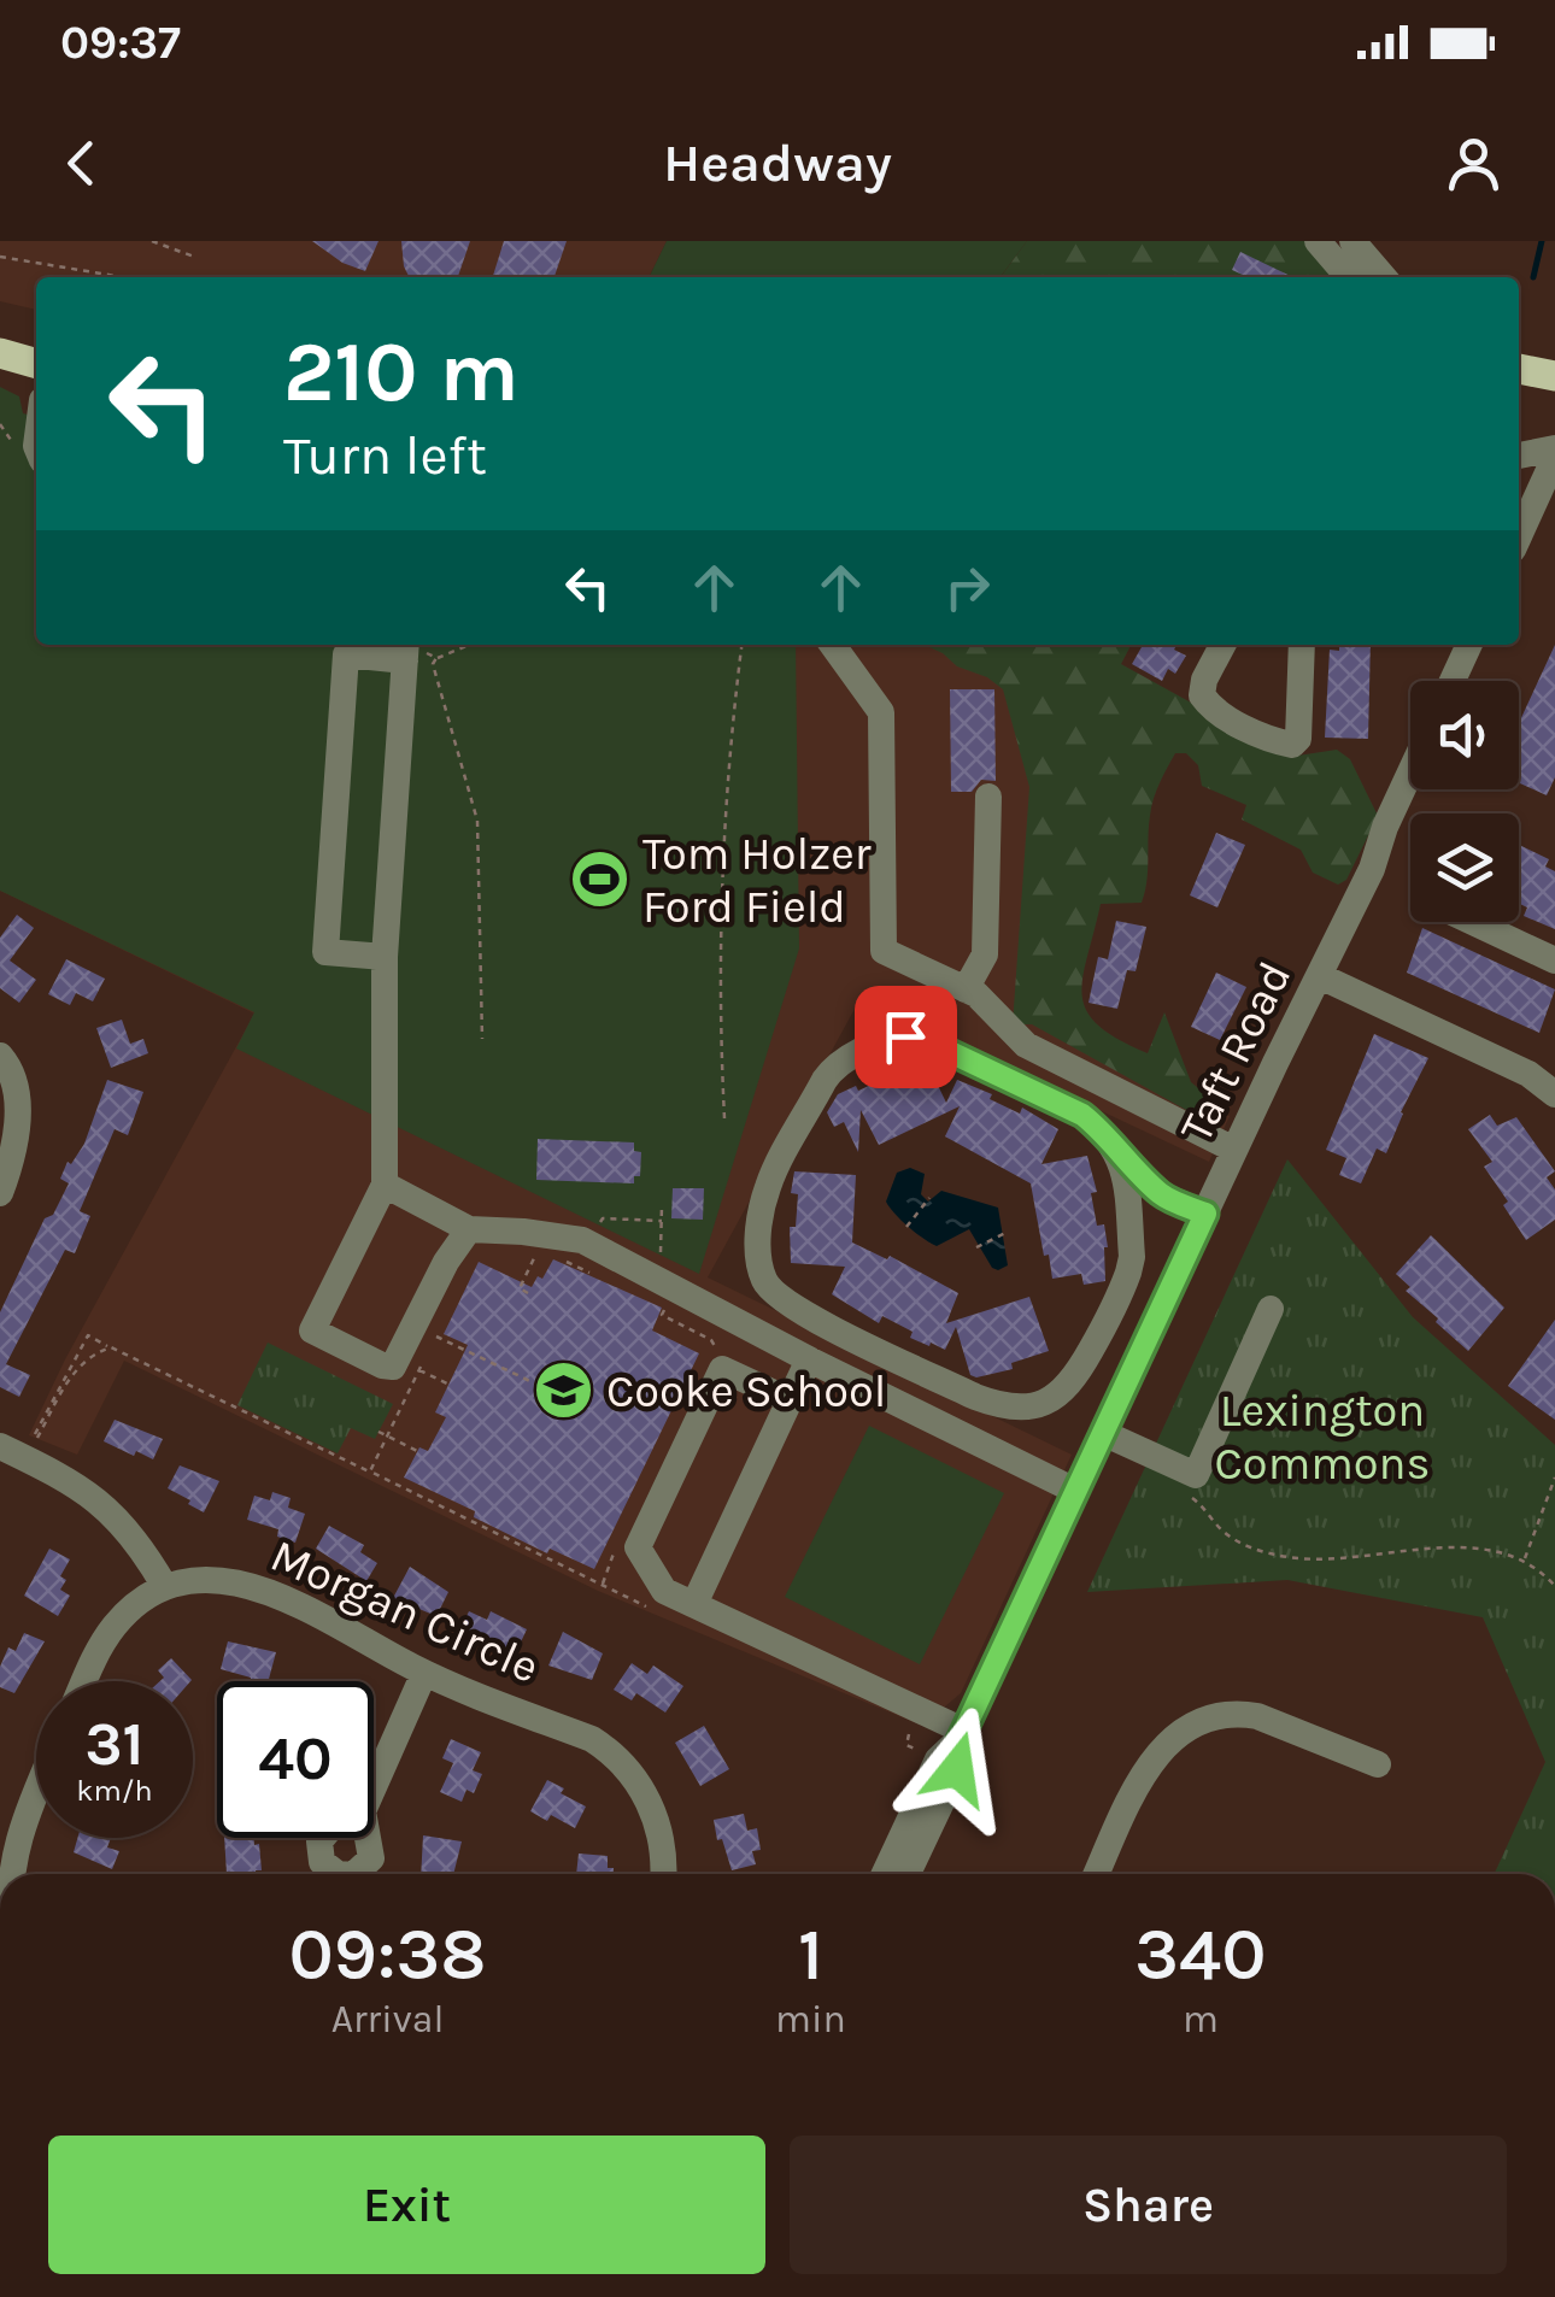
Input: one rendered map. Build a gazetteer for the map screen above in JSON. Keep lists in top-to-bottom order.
{
  "streets": {
    "street": ["Taft Road", "Morgan Circle"]
  },
  "parks": ["Lexington Commons"],
  "places": {
    "sports": ["Tom Holzer Ford Field"],
    "school or university": ["Cooke School"]
  },
  "page": {
    "status": "09:37",
    "header": "Headway",
    "turn": ["210 m", "Turn left"],
    "speed": "31 km/h",
    "limit": "40",
    "eta": [
      "09:38",
      "Arrival",
      "1",
      "min",
      "340",
      "m"
    ],
    "buttons": ["Exit", "Share"]
  }
}
